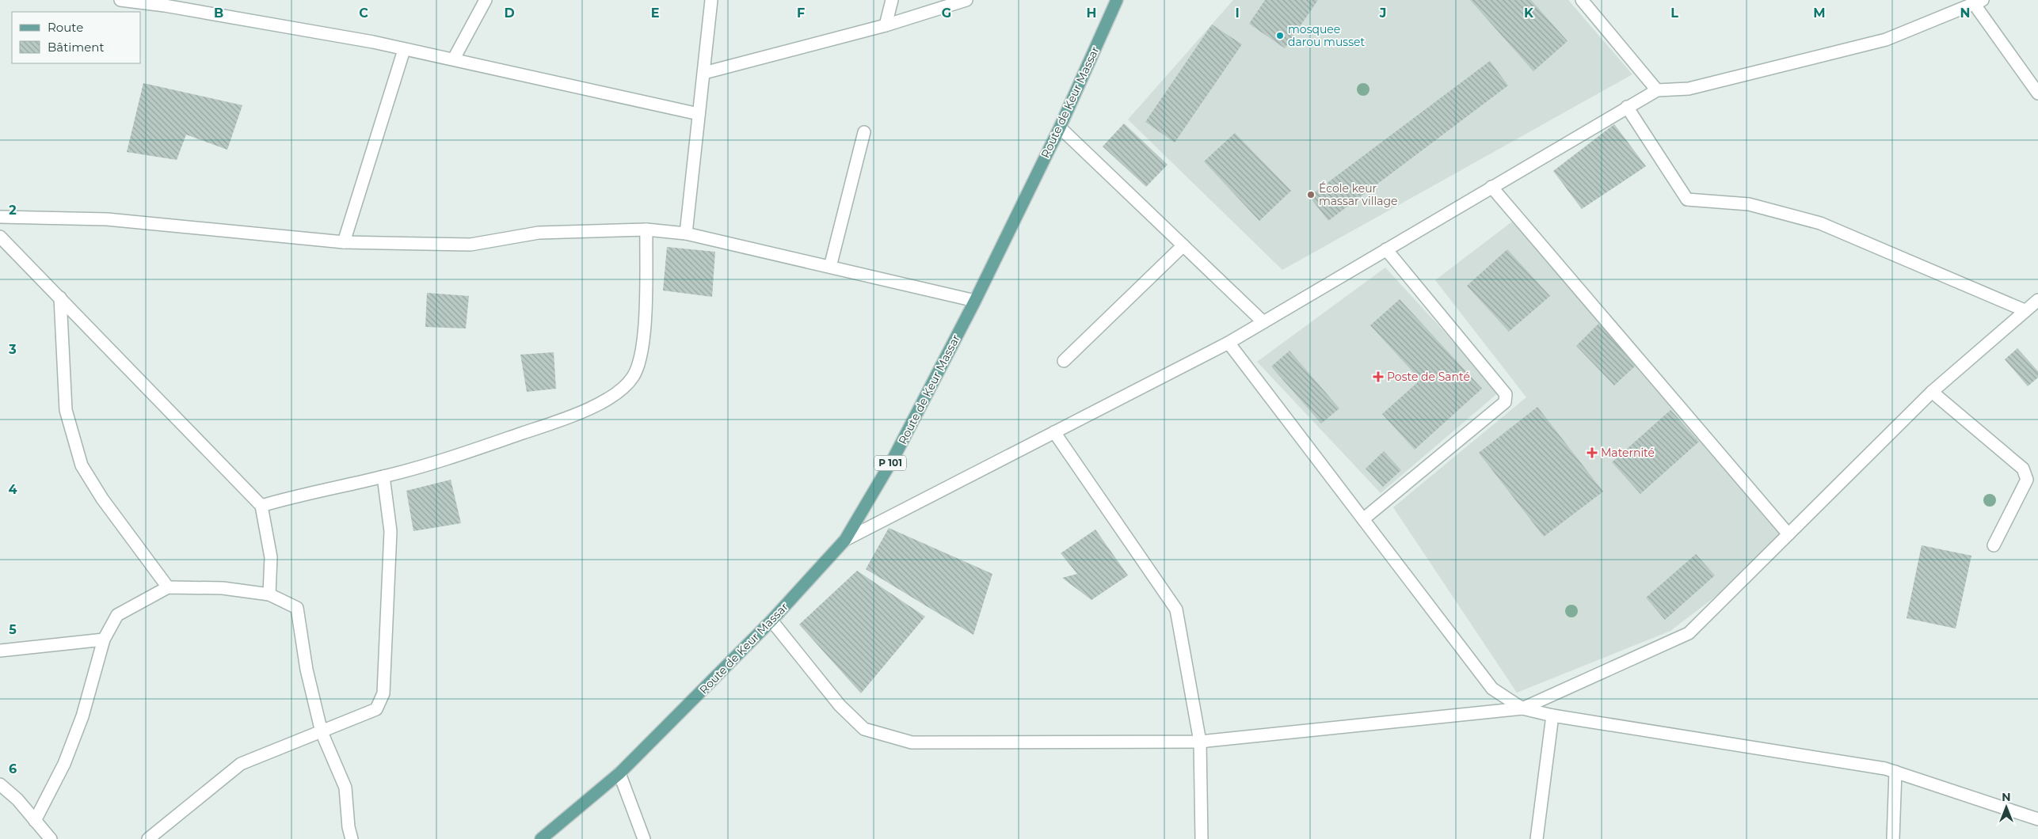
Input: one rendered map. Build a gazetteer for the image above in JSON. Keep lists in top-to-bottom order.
{
  "streets": {
    "main road": ["Route de Keur Massar", "P 101"]
  },
  "places": {
    "other": ["mosquee darou musset", "École keur massar village"],
    "health": ["Poste de Santé", "Maternité"]
  },
  "legend": ["Route", "Bâtiment"],
  "north": "top",
  "grid": {
    "columns": [
      "B",
      "C",
      "D",
      "E",
      "F",
      "G",
      "H",
      "I",
      "J",
      "K",
      "L",
      "M",
      "N"
    ],
    "rows": [
      "2",
      "3",
      "4",
      "5",
      "6"
    ]
  }
}
